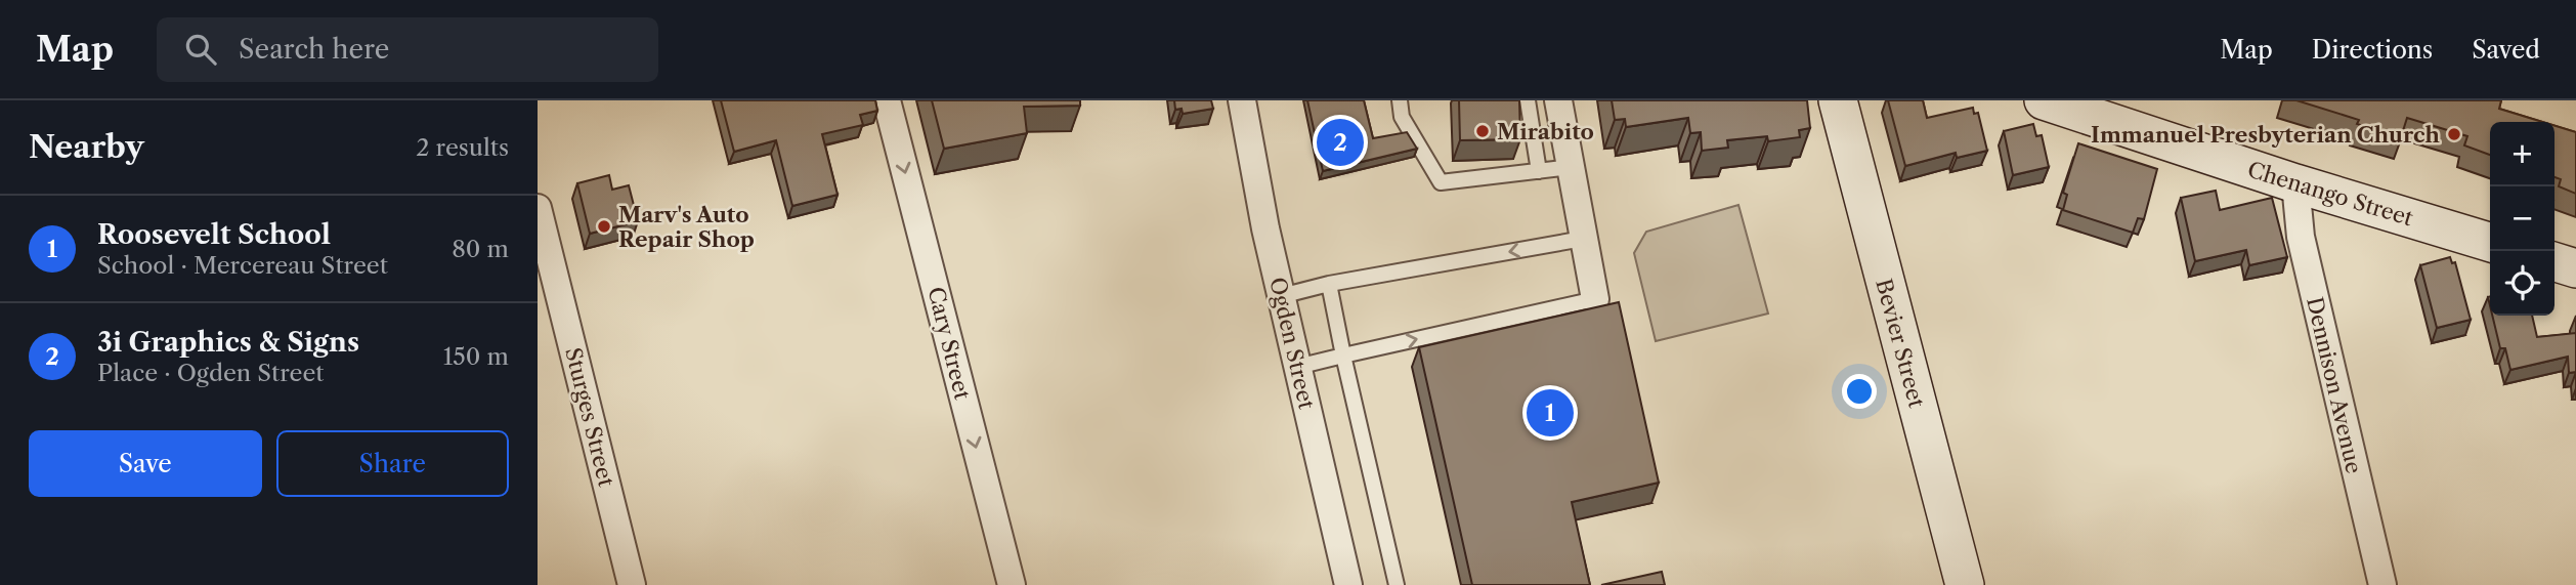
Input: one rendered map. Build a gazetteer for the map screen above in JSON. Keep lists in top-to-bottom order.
{
  "streets": {
    "street": [
      "Chenango Street",
      "Cary Street",
      "Ogden Street",
      "Bevier Street",
      "Dennison Avenue",
      "Sturges Street"
    ]
  },
  "crossings": [
    ["Chenango Street", "Dennison Avenue"]
  ],
  "one_way": ["Cary Street"],
  "places": ["Mirabito", "Immanuel Presbyterian Church", "Marv's Auto Repair Shop"],
  "page": {
    "header": "Map",
    "search": "Search here",
    "nav": ["Map", "Directions", "Saved"],
    "heading": ["Nearby", "2 results"],
    "pins": ["2", "1"],
    "map_buttons": ["+", "−"],
    "list": [
      {
        "mark": "1",
        "name": "Roosevelt School",
        "note": "School · Mercereau Street",
        "value": "80 m"
      },
      {
        "mark": "2",
        "name": "3i Graphics & Signs",
        "note": "Place · Ogden Street",
        "value": "150 m"
      }
    ],
    "buttons": ["Save", "Share"]
  }
}
